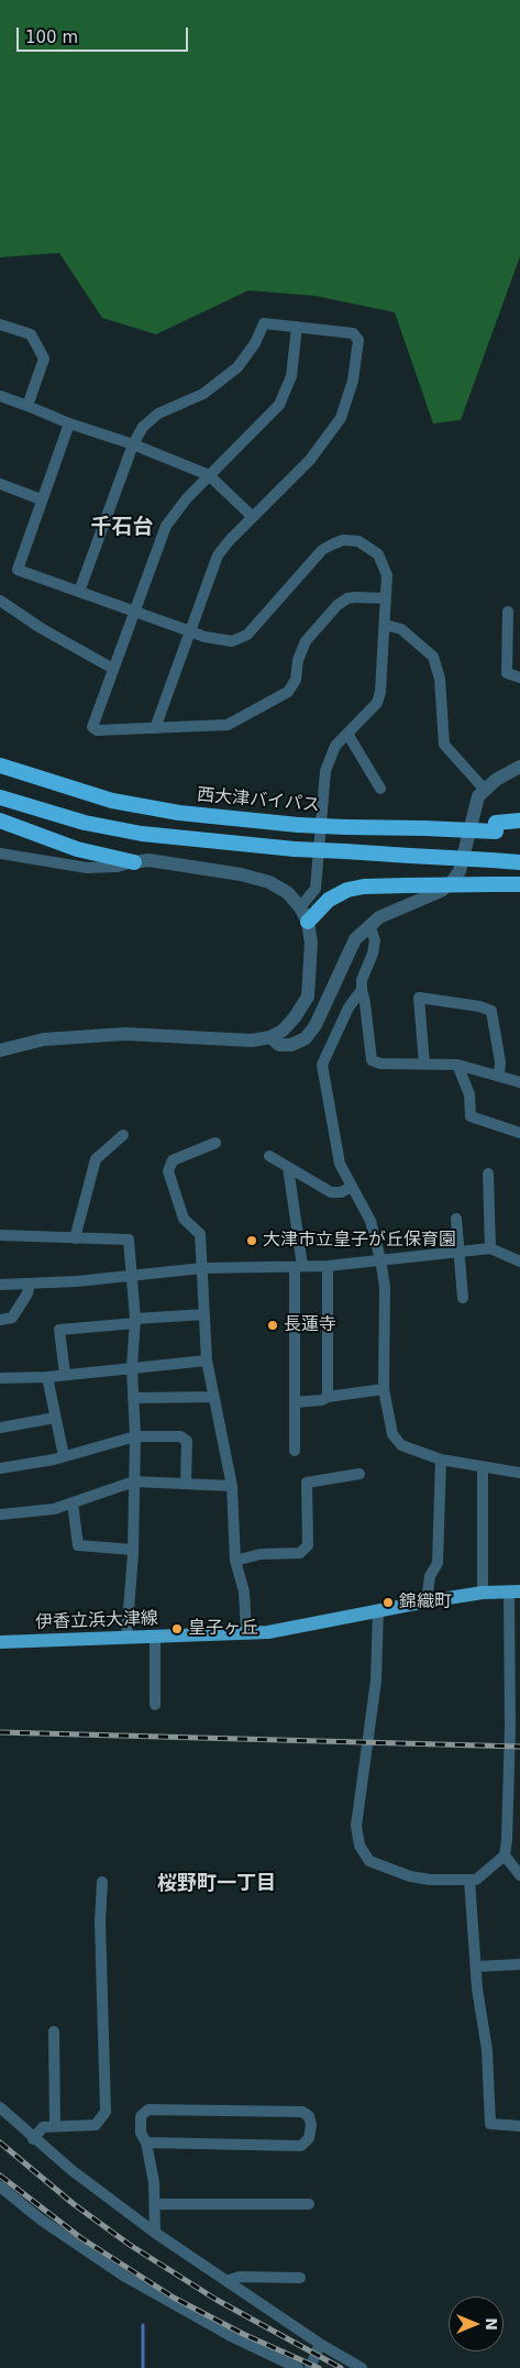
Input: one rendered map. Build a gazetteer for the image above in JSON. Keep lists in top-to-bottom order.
{
  "streets": {
    "highway": ["西大津バイパス"],
    "main road": ["伊香立浜大津線"]
  },
  "districts": ["千石台", "桜野町一丁目"],
  "places": [
    "大津市立皇子が丘保育園",
    "長蓮寺",
    "錦織町",
    "皇子ヶ丘"
  ],
  "scale_bar": "100 m",
  "north": "right"
}
